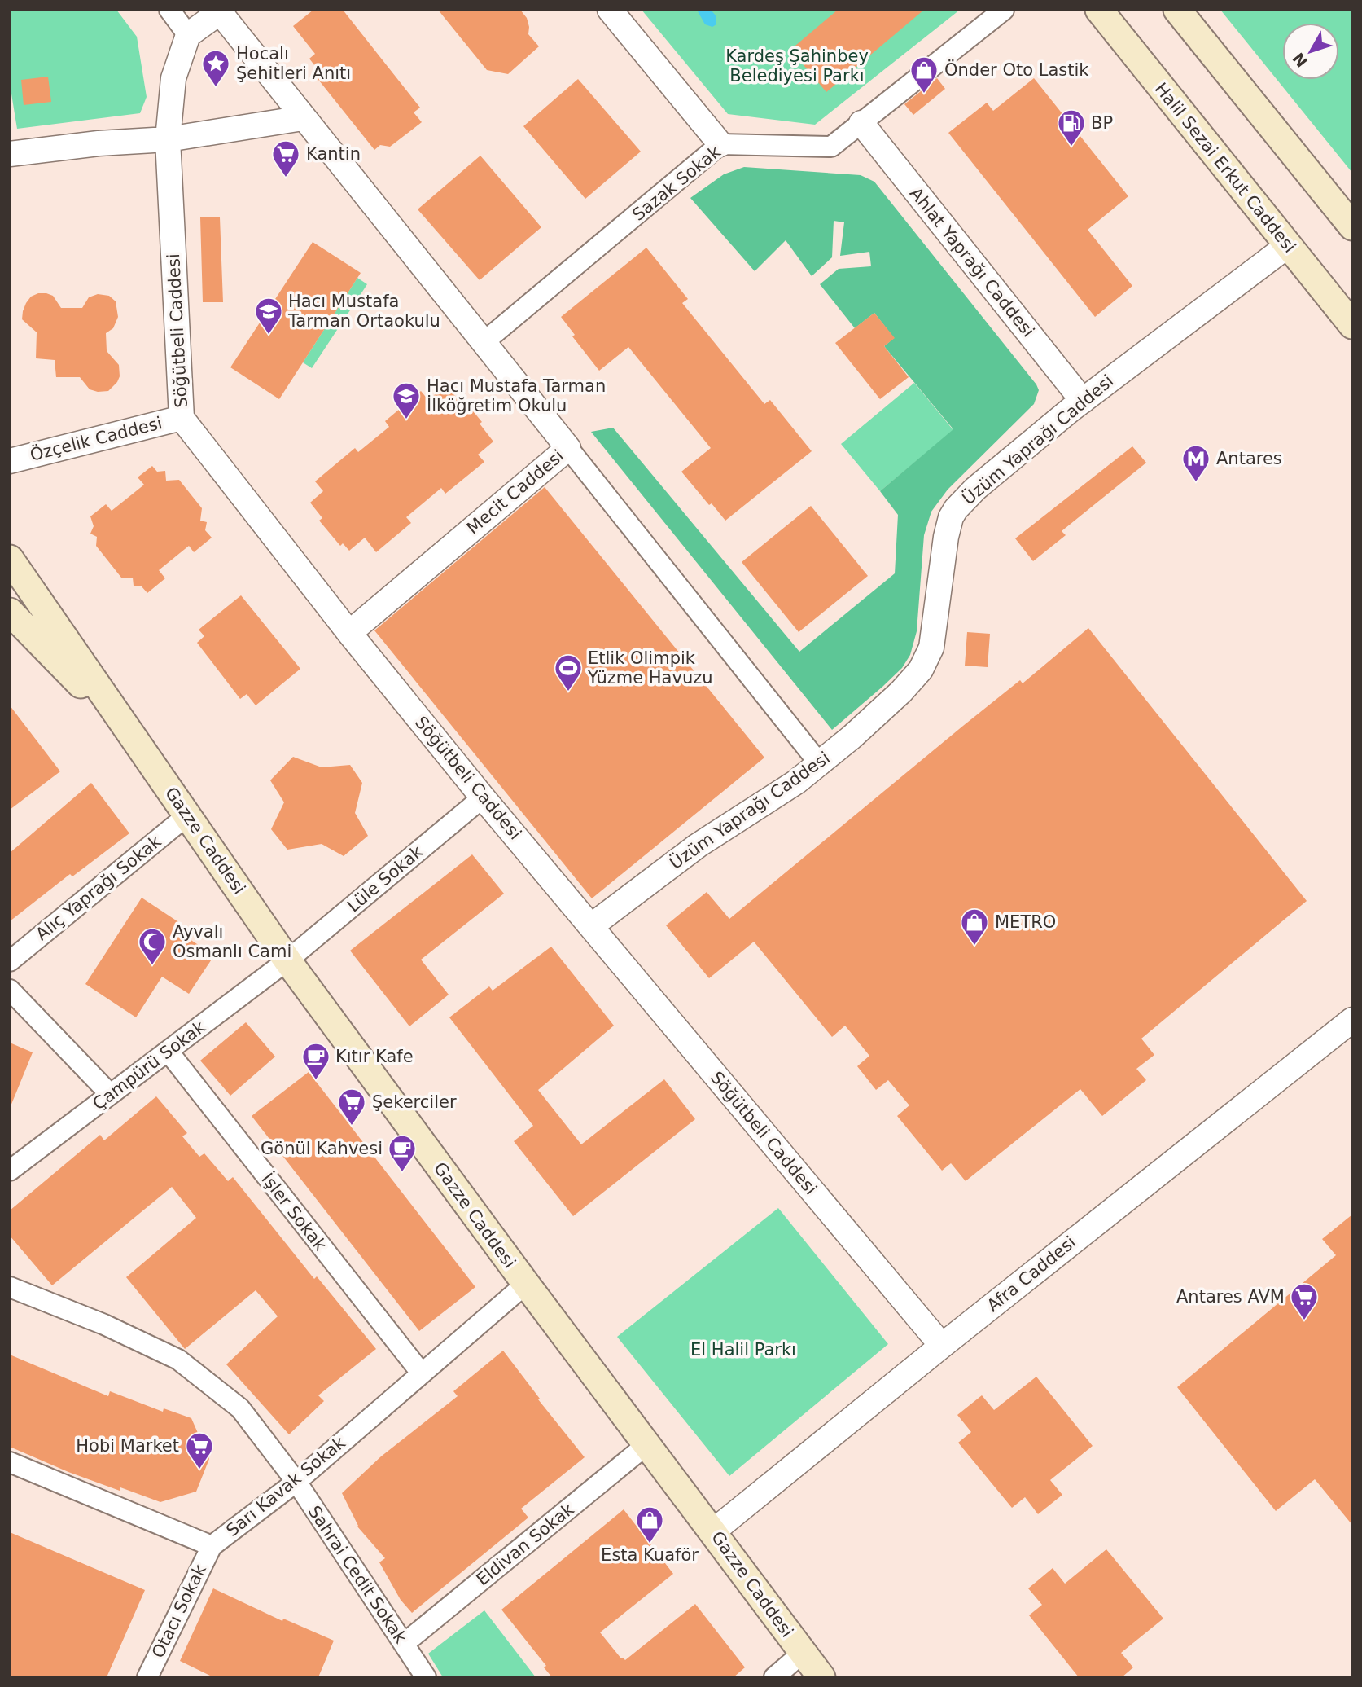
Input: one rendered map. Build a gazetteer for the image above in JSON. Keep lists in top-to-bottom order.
{
  "streets": {
    "main road": ["Halil Sezai Erkut Caddesi", "Gazze Caddesi"],
    "street": [
      "Sazak Sokak",
      "Ahlat Yaprağı Caddesi",
      "Söğütbeli Caddesi",
      "Özçelik Caddesi",
      "Üzüm Yaprağı Caddesi",
      "Mecit Caddesi",
      "Lüle Sokak",
      "Alıç Yaprağı Sokak",
      "Çampürü Sokak",
      "İşler Sokak",
      "Afra Caddesi",
      "Sarı Kavak Sokak",
      "Eldivan Sokak",
      "Sahrai Cedit Sokak",
      "Otacı Sokak"
    ]
  },
  "crossings": [
    ["Halil Sezai Erkut Caddesi", "Üzüm Yaprağı Caddesi"],
    ["Sazak Sokak", "Ahlat Yaprağı Caddesi"],
    ["Sazak Sokak", "Mecit Caddesi"],
    ["Ahlat Yaprağı Caddesi", "Üzüm Yaprağı Caddesi"],
    ["Söğütbeli Caddesi", "Özçelik Caddesi"],
    ["Söğütbeli Caddesi", "Üzüm Yaprağı Caddesi"],
    ["Söğütbeli Caddesi", "Mecit Caddesi"],
    ["Söğütbeli Caddesi", "Lüle Sokak"],
    ["Söğütbeli Caddesi", "Afra Caddesi"],
    ["Gazze Caddesi", "Lüle Sokak"],
    ["Gazze Caddesi", "Alıç Yaprağı Sokak"],
    ["Gazze Caddesi", "Çampürü Sokak"],
    ["Gazze Caddesi", "Afra Caddesi"],
    ["Gazze Caddesi", "Sarı Kavak Sokak"],
    ["Gazze Caddesi", "Eldivan Sokak"],
    ["Lüle Sokak", "Çampürü Sokak"],
    ["Çampürü Sokak", "İşler Sokak"],
    ["İşler Sokak", "Sarı Kavak Sokak"],
    ["Sarı Kavak Sokak", "Sahrai Cedit Sokak"],
    ["Sarı Kavak Sokak", "Otacı Sokak"],
    ["Eldivan Sokak", "Sahrai Cedit Sokak"]
  ],
  "parks": ["Kardeş Şahinbey Belediyesi Parkı", "El Halil Parkı"],
  "places": {
    "place": ["Hocalı Şehitleri Anıtı"],
    "shop": ["Önder Oto Lastik", "METRO", "Esta Kuaför"],
    "fuel station": ["BP"],
    "supermarket": [
      "Kantin",
      "Şekerciler",
      "Antares AVM",
      "Hobi Market"
    ],
    "school or university": ["Hacı Mustafa Tarman Ortaokulu", "Hacı Mustafa Tarman İlköğretim Okulu"],
    "metro station": ["Antares"],
    "sports": ["Etlik Olimpik Yüzme Havuzu"],
    "mosque": ["Ayvalı Osmanlı Cami"],
    "cafe": ["Kıtır Kafe", "Gönül Kahvesi"]
  },
  "north": "bottom left"
}
